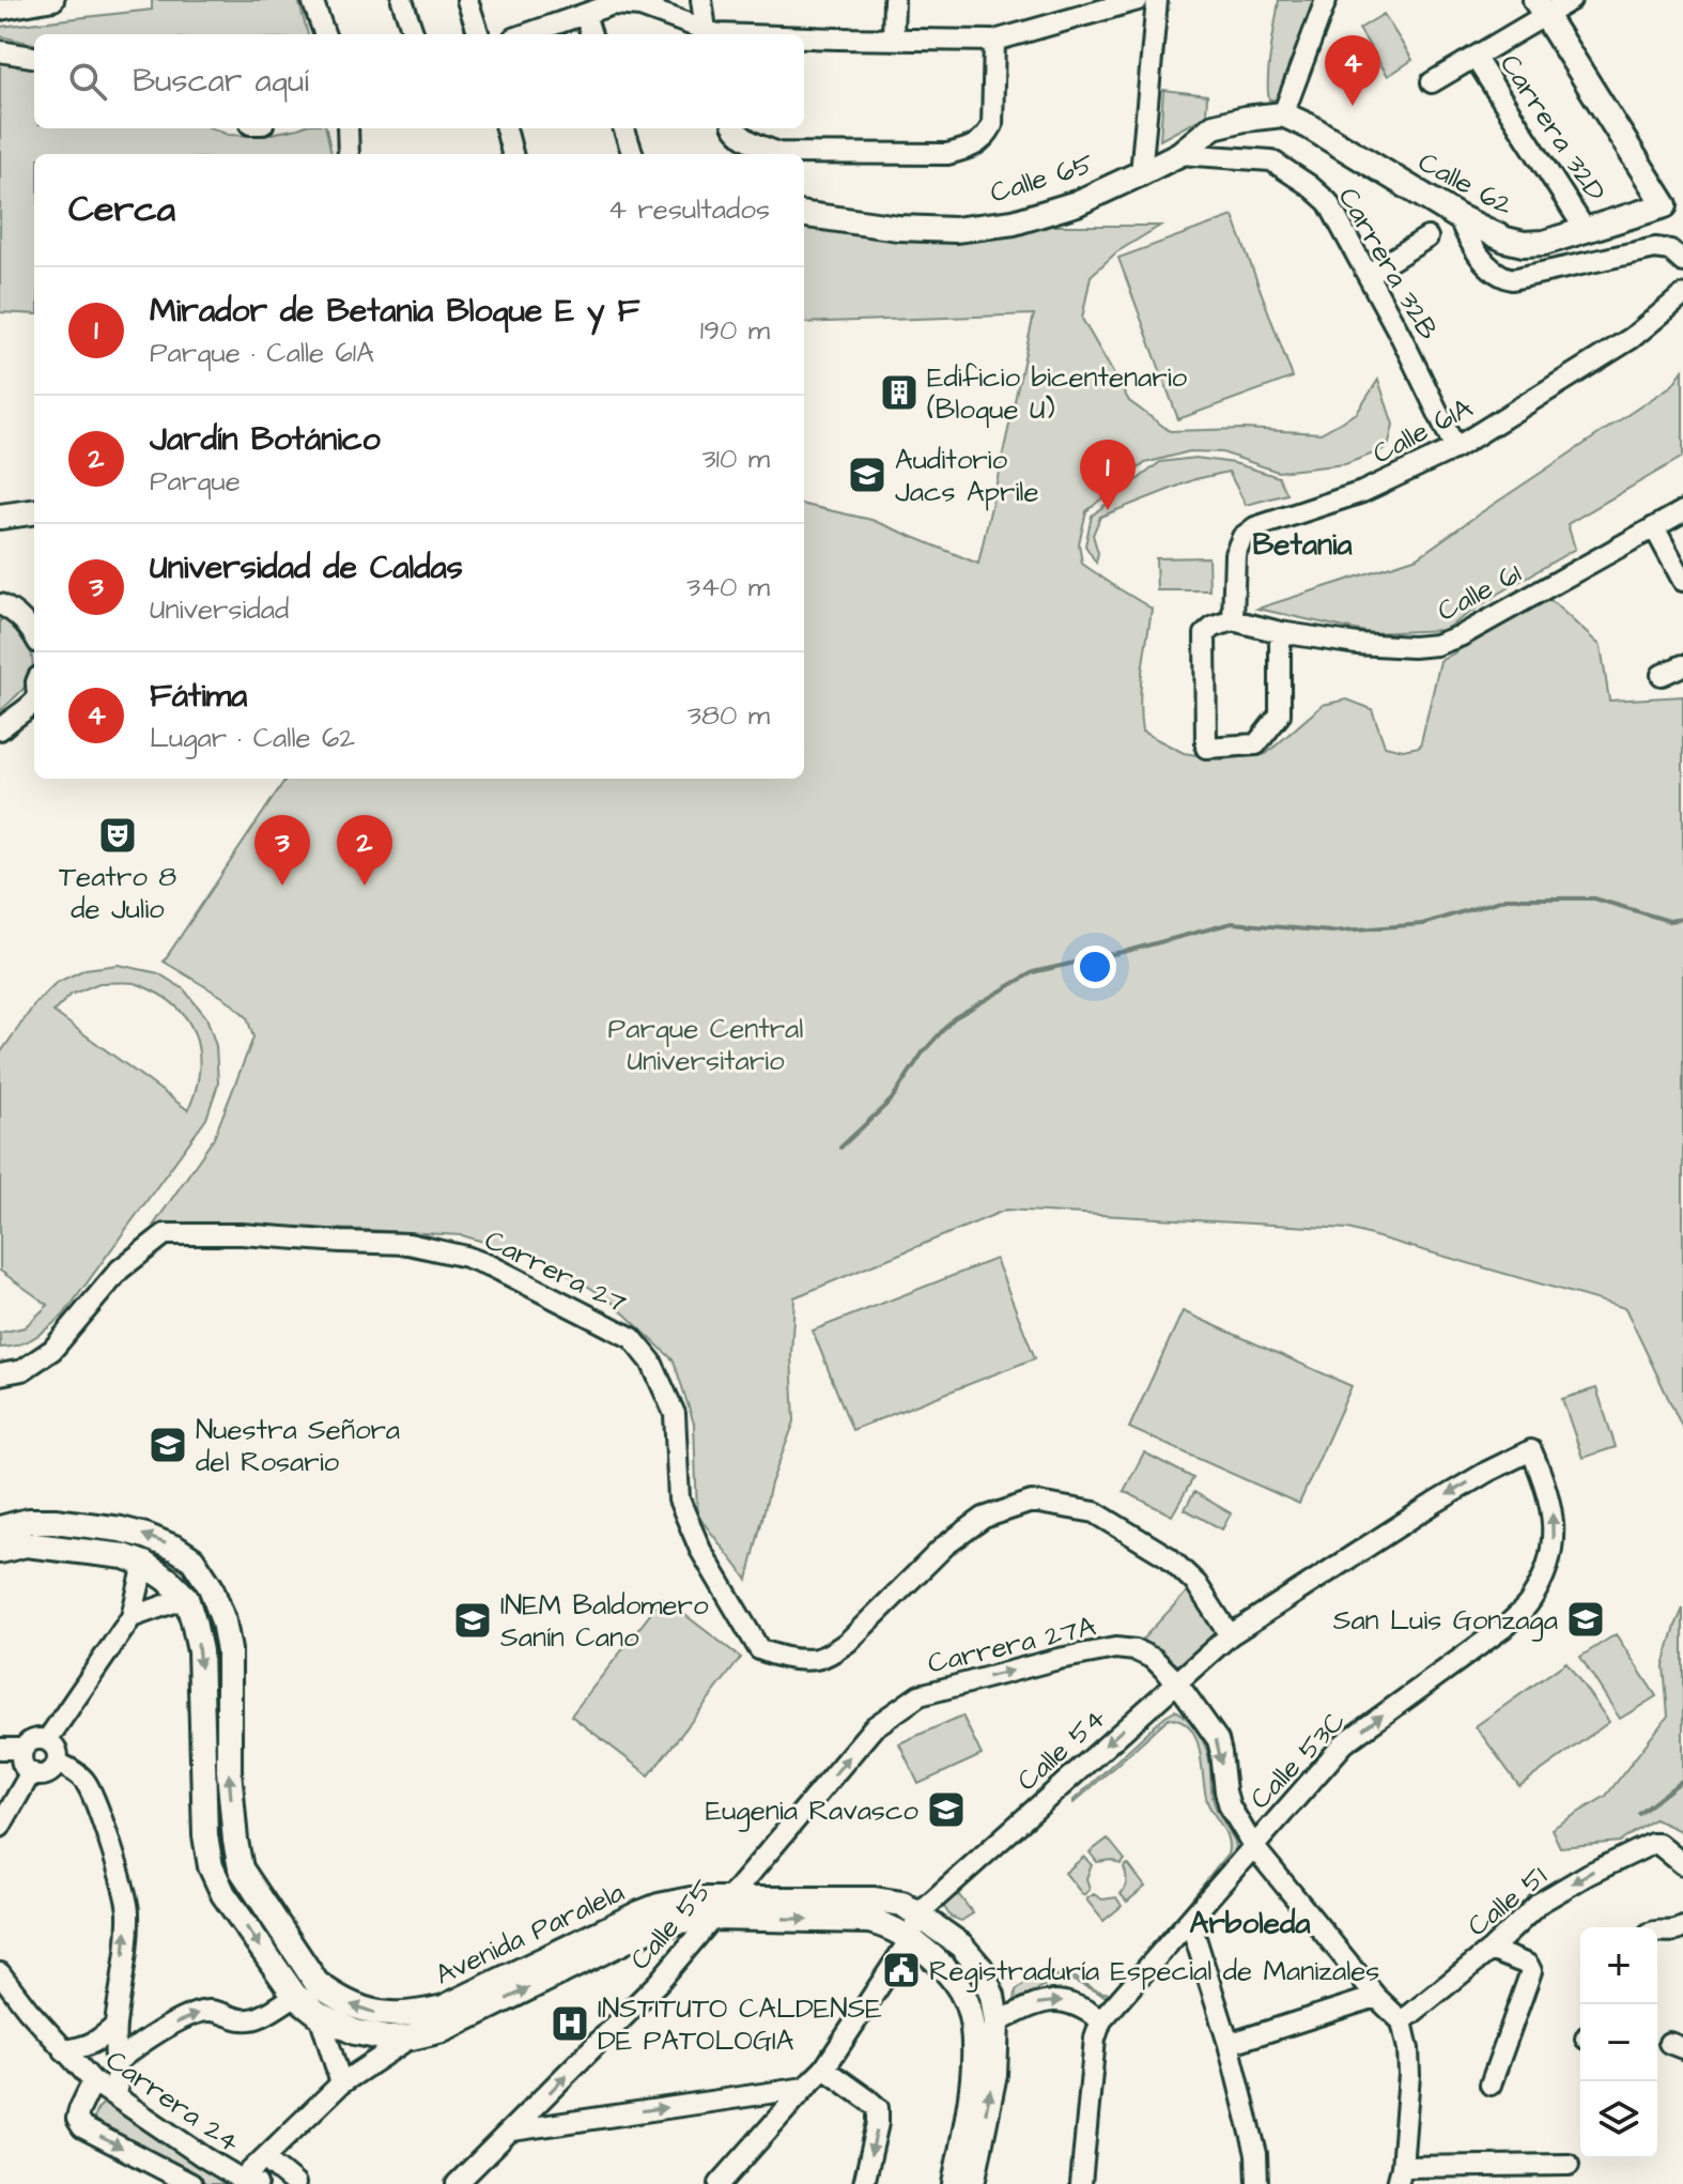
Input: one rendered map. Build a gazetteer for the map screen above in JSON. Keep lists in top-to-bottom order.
{
  "streets": {
    "main road": ["Calle 65", "Calle 62", "Avenida Paralela"],
    "street": [
      "Carrera 32D",
      "Carrera 32B",
      "Calle 61A",
      "Calle 61",
      "Carrera 27",
      "Carrera 27A",
      "Calle 54",
      "Calle 53C",
      "Calle 51",
      "Calle 55",
      "Carrera 24"
    ]
  },
  "crossings": [
    ["Carrera 32D", "Calle 62"],
    ["Calle 65", "Calle 62"],
    ["Calle 65", "Carrera 32B"],
    ["Carrera 32B", "Calle 61A"],
    ["Calle 61A", "Calle 61"],
    ["Carrera 27", "Calle 54"],
    ["Carrera 27A", "Calle 54"],
    ["Carrera 27A", "Calle 53C"],
    ["Carrera 27A", "Calle 51"],
    ["Carrera 27A", "Calle 55"],
    ["Calle 54", "Calle 53C"],
    ["Calle 54", "Avenida Paralela"],
    ["Calle 55", "Avenida Paralela"]
  ],
  "one_way": [
    "Calle 54",
    "Calle 53C",
    "Calle 51",
    "Calle 55"
  ],
  "districts": ["Betania", "Arboleda"],
  "parks": ["Parque Central Universitario"],
  "places": {
    "building": ["Edificio bicentenario (Bloque U)"],
    "school or university": [
      "Auditorio Jacs Aprile",
      "Nuestra Señora del Rosario",
      "San Luis Gonzaga",
      "INEM Baldomero Sanín Cano",
      "Eugenia Ravasco"
    ],
    "theatre": ["Teatro 8 de Julio"],
    "public building": ["Registraduría Especial de Manizales"],
    "hospital": ["INSTITUTO CALDENSE DE PATOLOGIA"]
  },
  "page": {
    "search": "Buscar aquí",
    "pins": [
      "4",
      "1",
      "2",
      "3"
    ],
    "heading": ["Cerca", "4 resultados"],
    "list": [
      {
        "mark": "1",
        "name": "Mirador de Betania Bloque E y F",
        "note": "Parque · Calle 61A",
        "value": "190 m"
      },
      {
        "mark": "2",
        "name": "Jardín Botánico",
        "note": "Parque",
        "value": "310 m"
      },
      {
        "mark": "3",
        "name": "Universidad de Caldas",
        "note": "Universidad",
        "value": "340 m"
      },
      {
        "mark": "4",
        "name": "Fátima",
        "note": "Lugar · Calle 62",
        "value": "380 m"
      }
    ],
    "map_buttons": ["+", "−"]
  }
}
